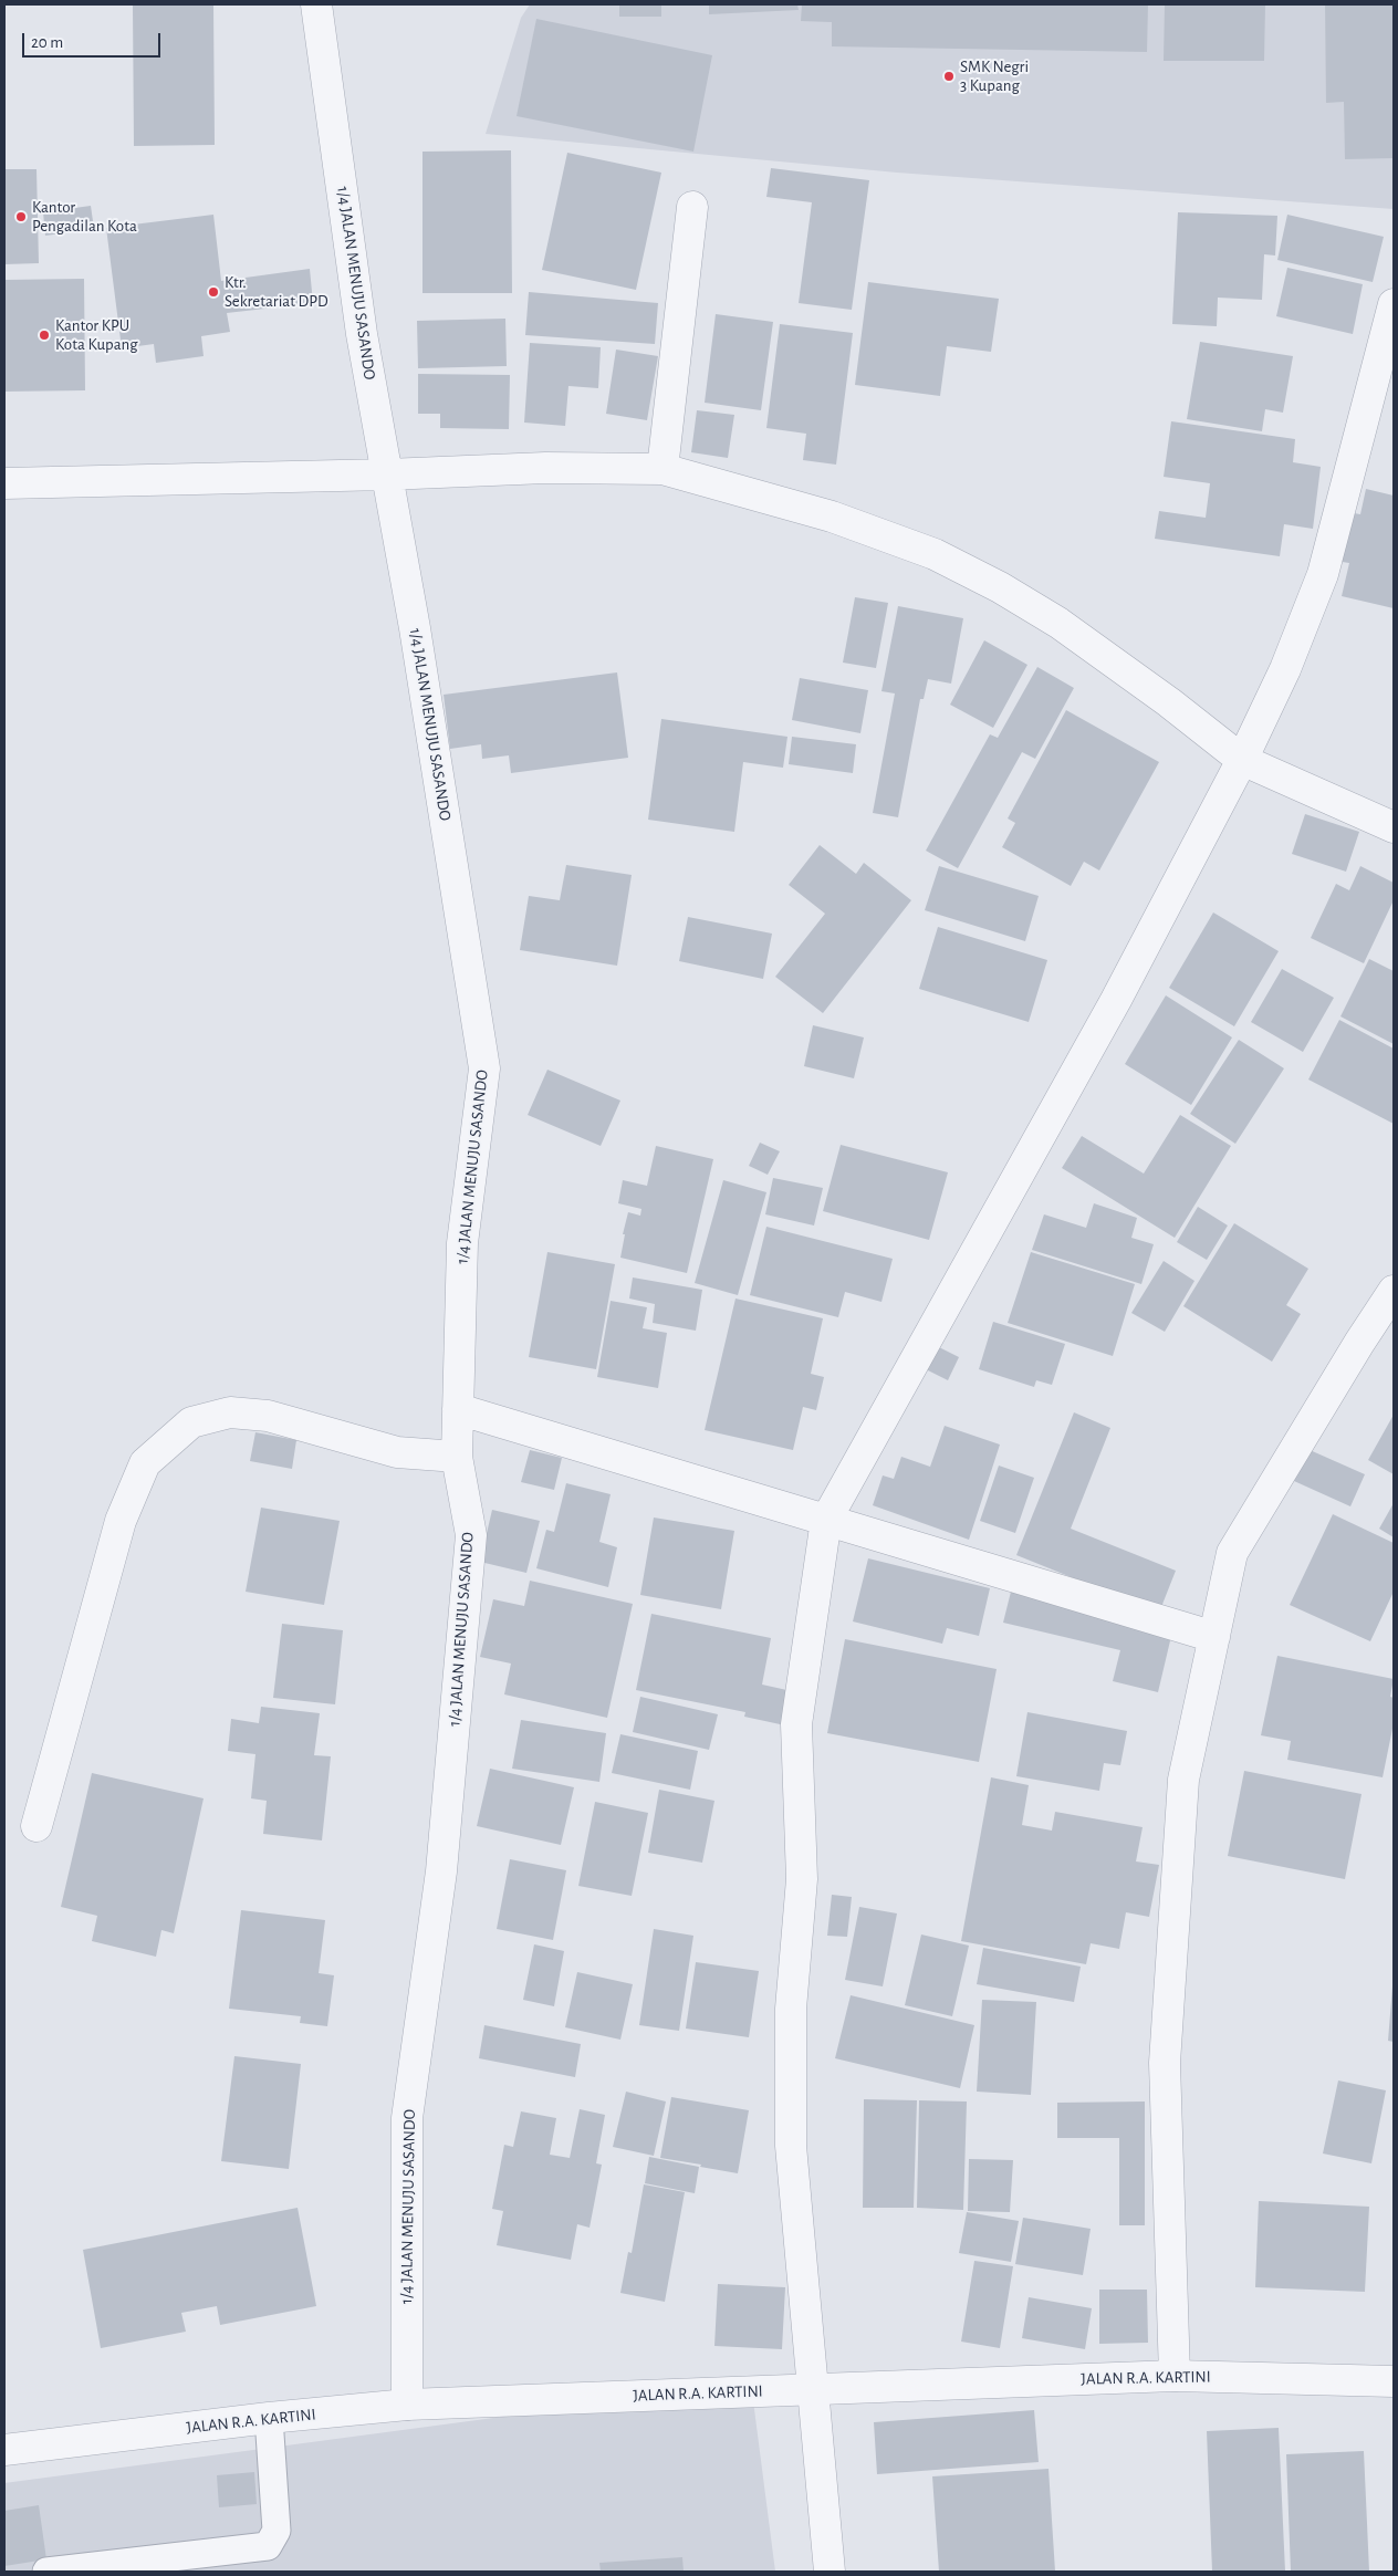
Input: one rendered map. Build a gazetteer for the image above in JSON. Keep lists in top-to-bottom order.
{
  "streets": {
    "street": ["1/4 JALAN MENUJU SASANDO", "JALAN R.A. KARTINI"]
  },
  "crossings": [
    ["1/4 JALAN MENUJU SASANDO", "JALAN R.A. KARTINI"]
  ],
  "places": [
    "SMK Negri 3 Kupang",
    "Kantor Pengadilan Kota",
    "Ktr. Sekretariat DPD",
    "Kantor KPU Kota Kupang"
  ],
  "scale_bar": "20 m"
}
